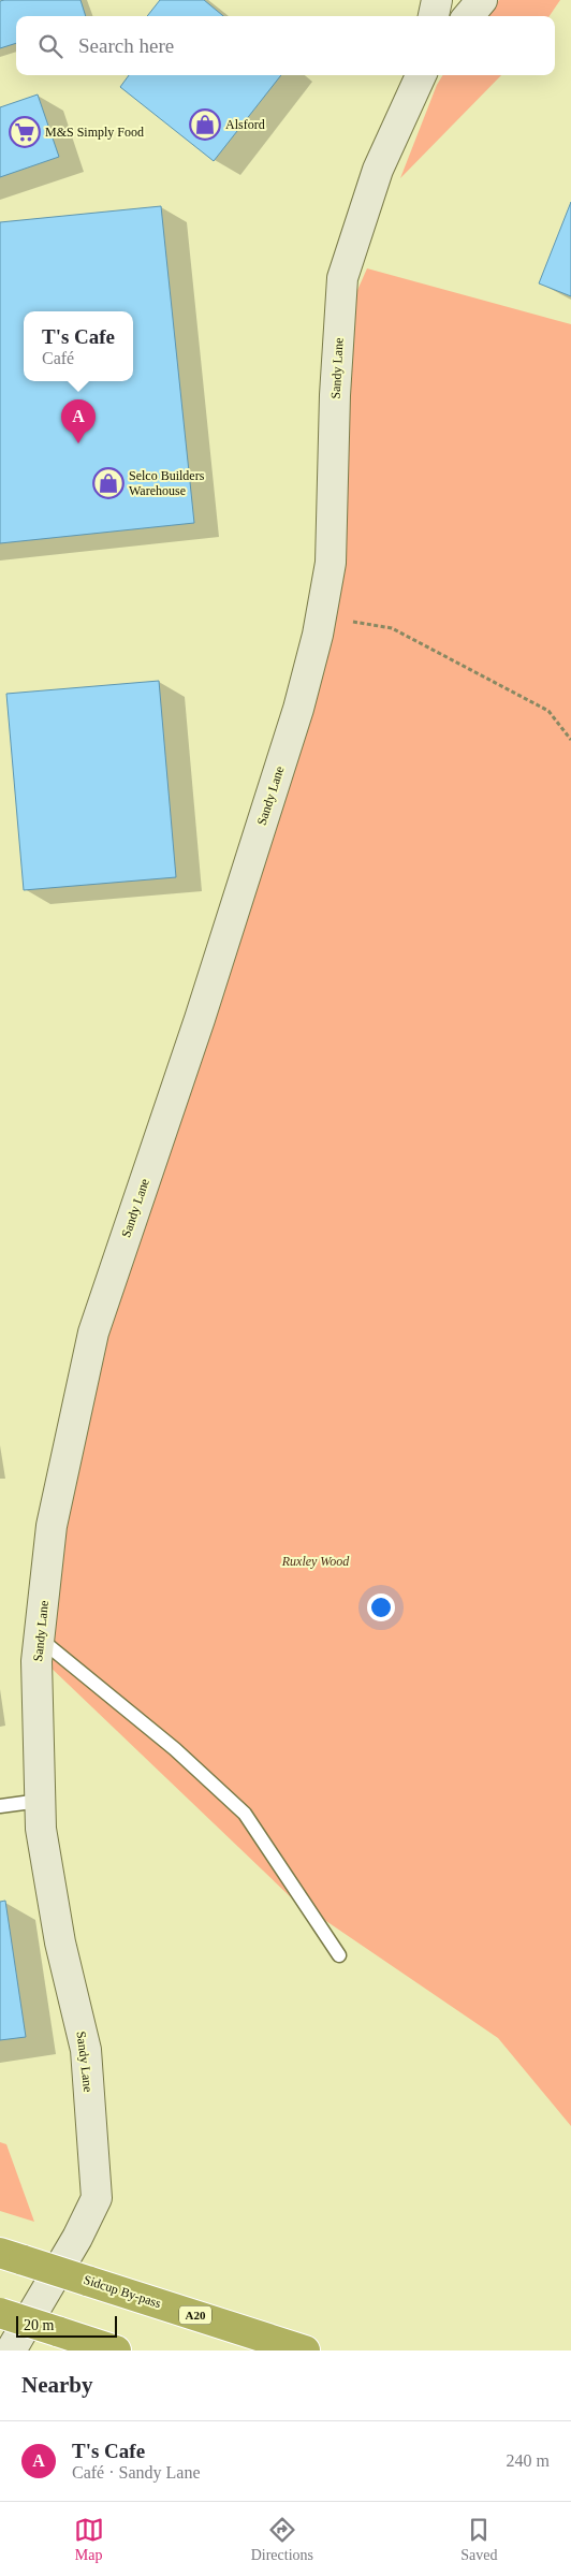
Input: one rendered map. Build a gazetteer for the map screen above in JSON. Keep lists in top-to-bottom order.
{
  "streets": {
    "highway": ["Sidcup By-pass", "A20"],
    "street": ["Sandy Lane"]
  },
  "parks": ["Ruxley Wood"],
  "places": {
    "shop": ["Alsford", "Selco Builders Warehouse"],
    "supermarket": ["M&S Simply Food"]
  },
  "scale_bar": "20 m",
  "page": {
    "search": "Search here",
    "popup": ["T's Cafe", "Café"],
    "pins": "A",
    "scale": "20 m",
    "heading": "Nearby",
    "list": [
      {
        "mark": "A",
        "name": "T's Cafe",
        "note": "Café · Sandy Lane",
        "value": "240 m"
      }
    ],
    "nav": ["Map", "Directions", "Saved"]
  }
}
